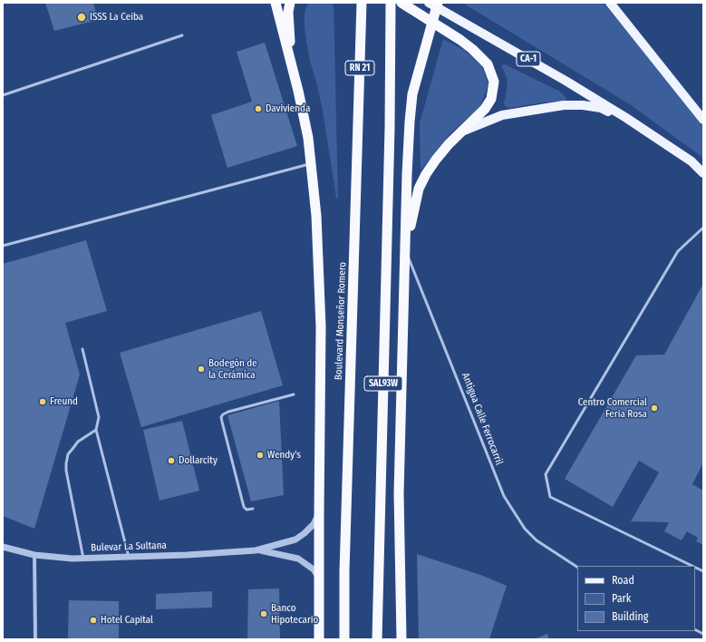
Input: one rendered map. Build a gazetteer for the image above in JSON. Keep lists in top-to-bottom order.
{
  "streets": {
    "highway": ["RN 21", "Boulevard Monseñor Romero", "SAL93W"],
    "main road": ["CA-1"],
    "street": ["Bulevar La Sultana"],
    "lane": ["Antigua Calle Ferrocarril"]
  },
  "places": [
    "ISSS La Ceiba",
    "Davivienda",
    "Bodegón de la Cerámíca",
    "Freund",
    "Centro Comercial Feria Rosa",
    "Wendy's",
    "Dollarcity",
    "Banco Hipotecario",
    "Hotel Capital"
  ],
  "legend": ["Road", "Park", "Building"]
}
